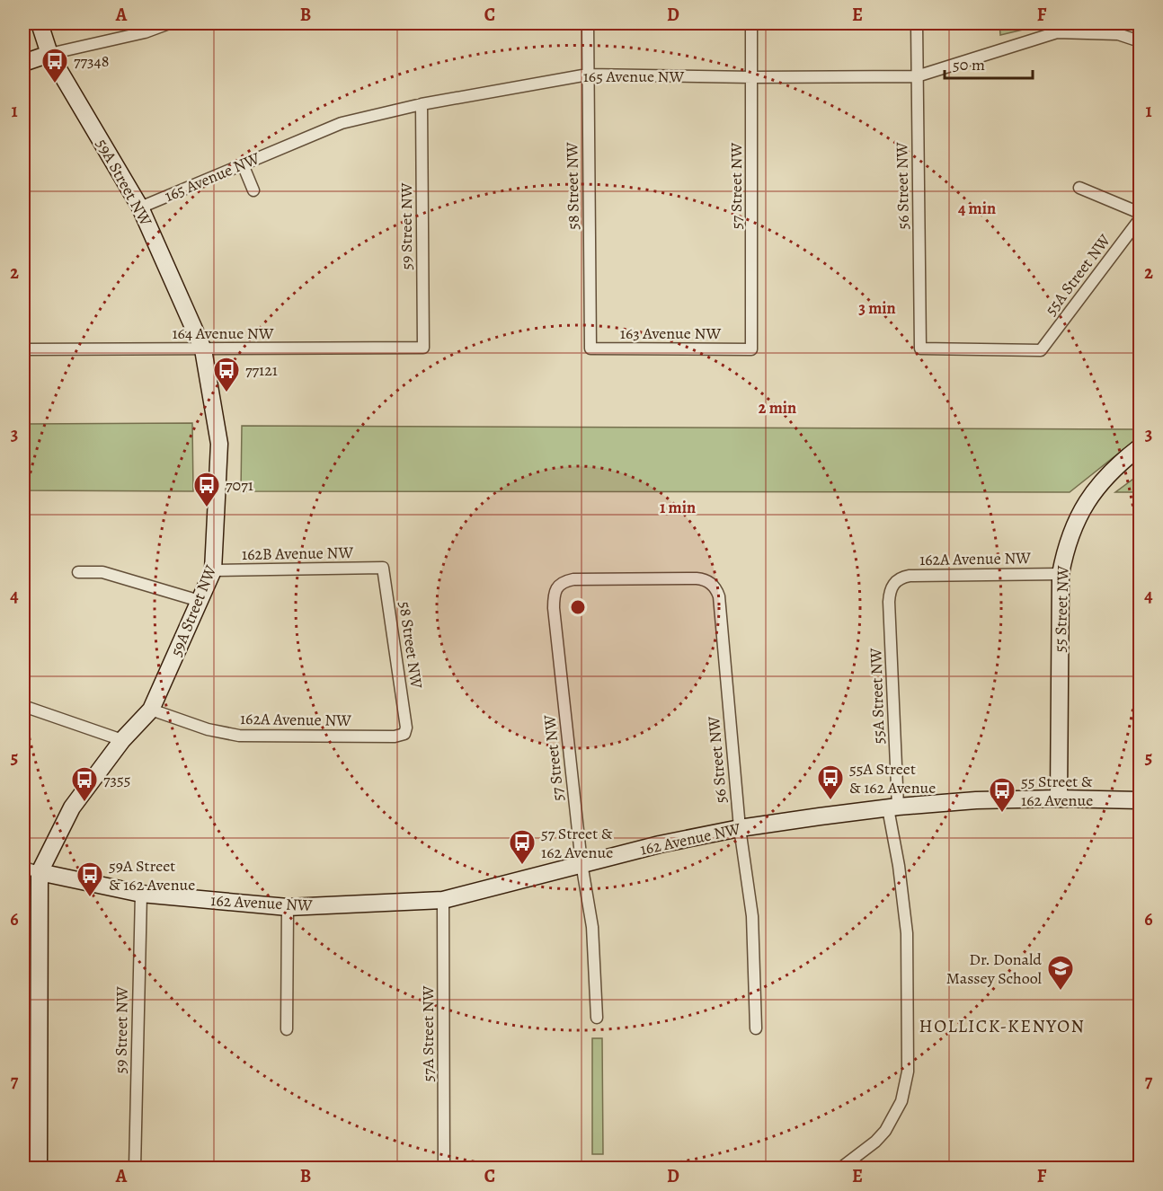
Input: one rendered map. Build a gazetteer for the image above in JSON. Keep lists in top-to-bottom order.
{
  "streets": {
    "street": [
      "165 Avenue NW",
      "59A Street NW",
      "58 Street NW",
      "57 Street NW",
      "56 Street NW",
      "59 Street NW",
      "55A Street NW",
      "164 Avenue NW",
      "163 Avenue NW",
      "162B Avenue NW",
      "162A Avenue NW",
      "55 Street NW",
      "162 Avenue NW",
      "57A Street NW"
    ]
  },
  "crossings": [
    ["165 Avenue NW", "59A Street NW"],
    ["165 Avenue NW", "58 Street NW"],
    ["165 Avenue NW", "57 Street NW"],
    ["165 Avenue NW", "56 Street NW"],
    ["165 Avenue NW", "59 Street NW"],
    ["59A Street NW", "164 Avenue NW"],
    ["59A Street NW", "162B Avenue NW"],
    ["59A Street NW", "162A Avenue NW"],
    ["59A Street NW", "162 Avenue NW"],
    ["58 Street NW", "163 Avenue NW"],
    ["58 Street NW", "162B Avenue NW"],
    ["58 Street NW", "162A Avenue NW"],
    ["57 Street NW", "56 Street NW"],
    ["57 Street NW", "163 Avenue NW"],
    ["57 Street NW", "162 Avenue NW"],
    ["56 Street NW", "55A Street NW"],
    ["56 Street NW", "162 Avenue NW"],
    ["59 Street NW", "164 Avenue NW"],
    ["59 Street NW", "162 Avenue NW"],
    ["55A Street NW", "162A Avenue NW"],
    ["55A Street NW", "162 Avenue NW"],
    ["162A Avenue NW", "55 Street NW"],
    ["55 Street NW", "162 Avenue NW"],
    ["162 Avenue NW", "57A Street NW"]
  ],
  "districts": ["HOLLICK-KENYON"],
  "places": {
    "bus stop": [
      "77348",
      "77121",
      "7071",
      "55A Street & 162 Avenue",
      "7355",
      "55 Street & 162 Avenue",
      "57 Street & 162 Avenue",
      "59A Street & 162 Avenue"
    ],
    "school or university": ["Dr. Donald Massey School"]
  },
  "scale_bar": "50 m",
  "grid": {
    "columns": [
      "A",
      "B",
      "C",
      "D",
      "E",
      "F"
    ],
    "rows": [
      "1",
      "2",
      "3",
      "4",
      "5",
      "6",
      "7"
    ]
  },
  "rings": [
    "4 min",
    "3 min",
    "2 min",
    "1 min"
  ]
}
